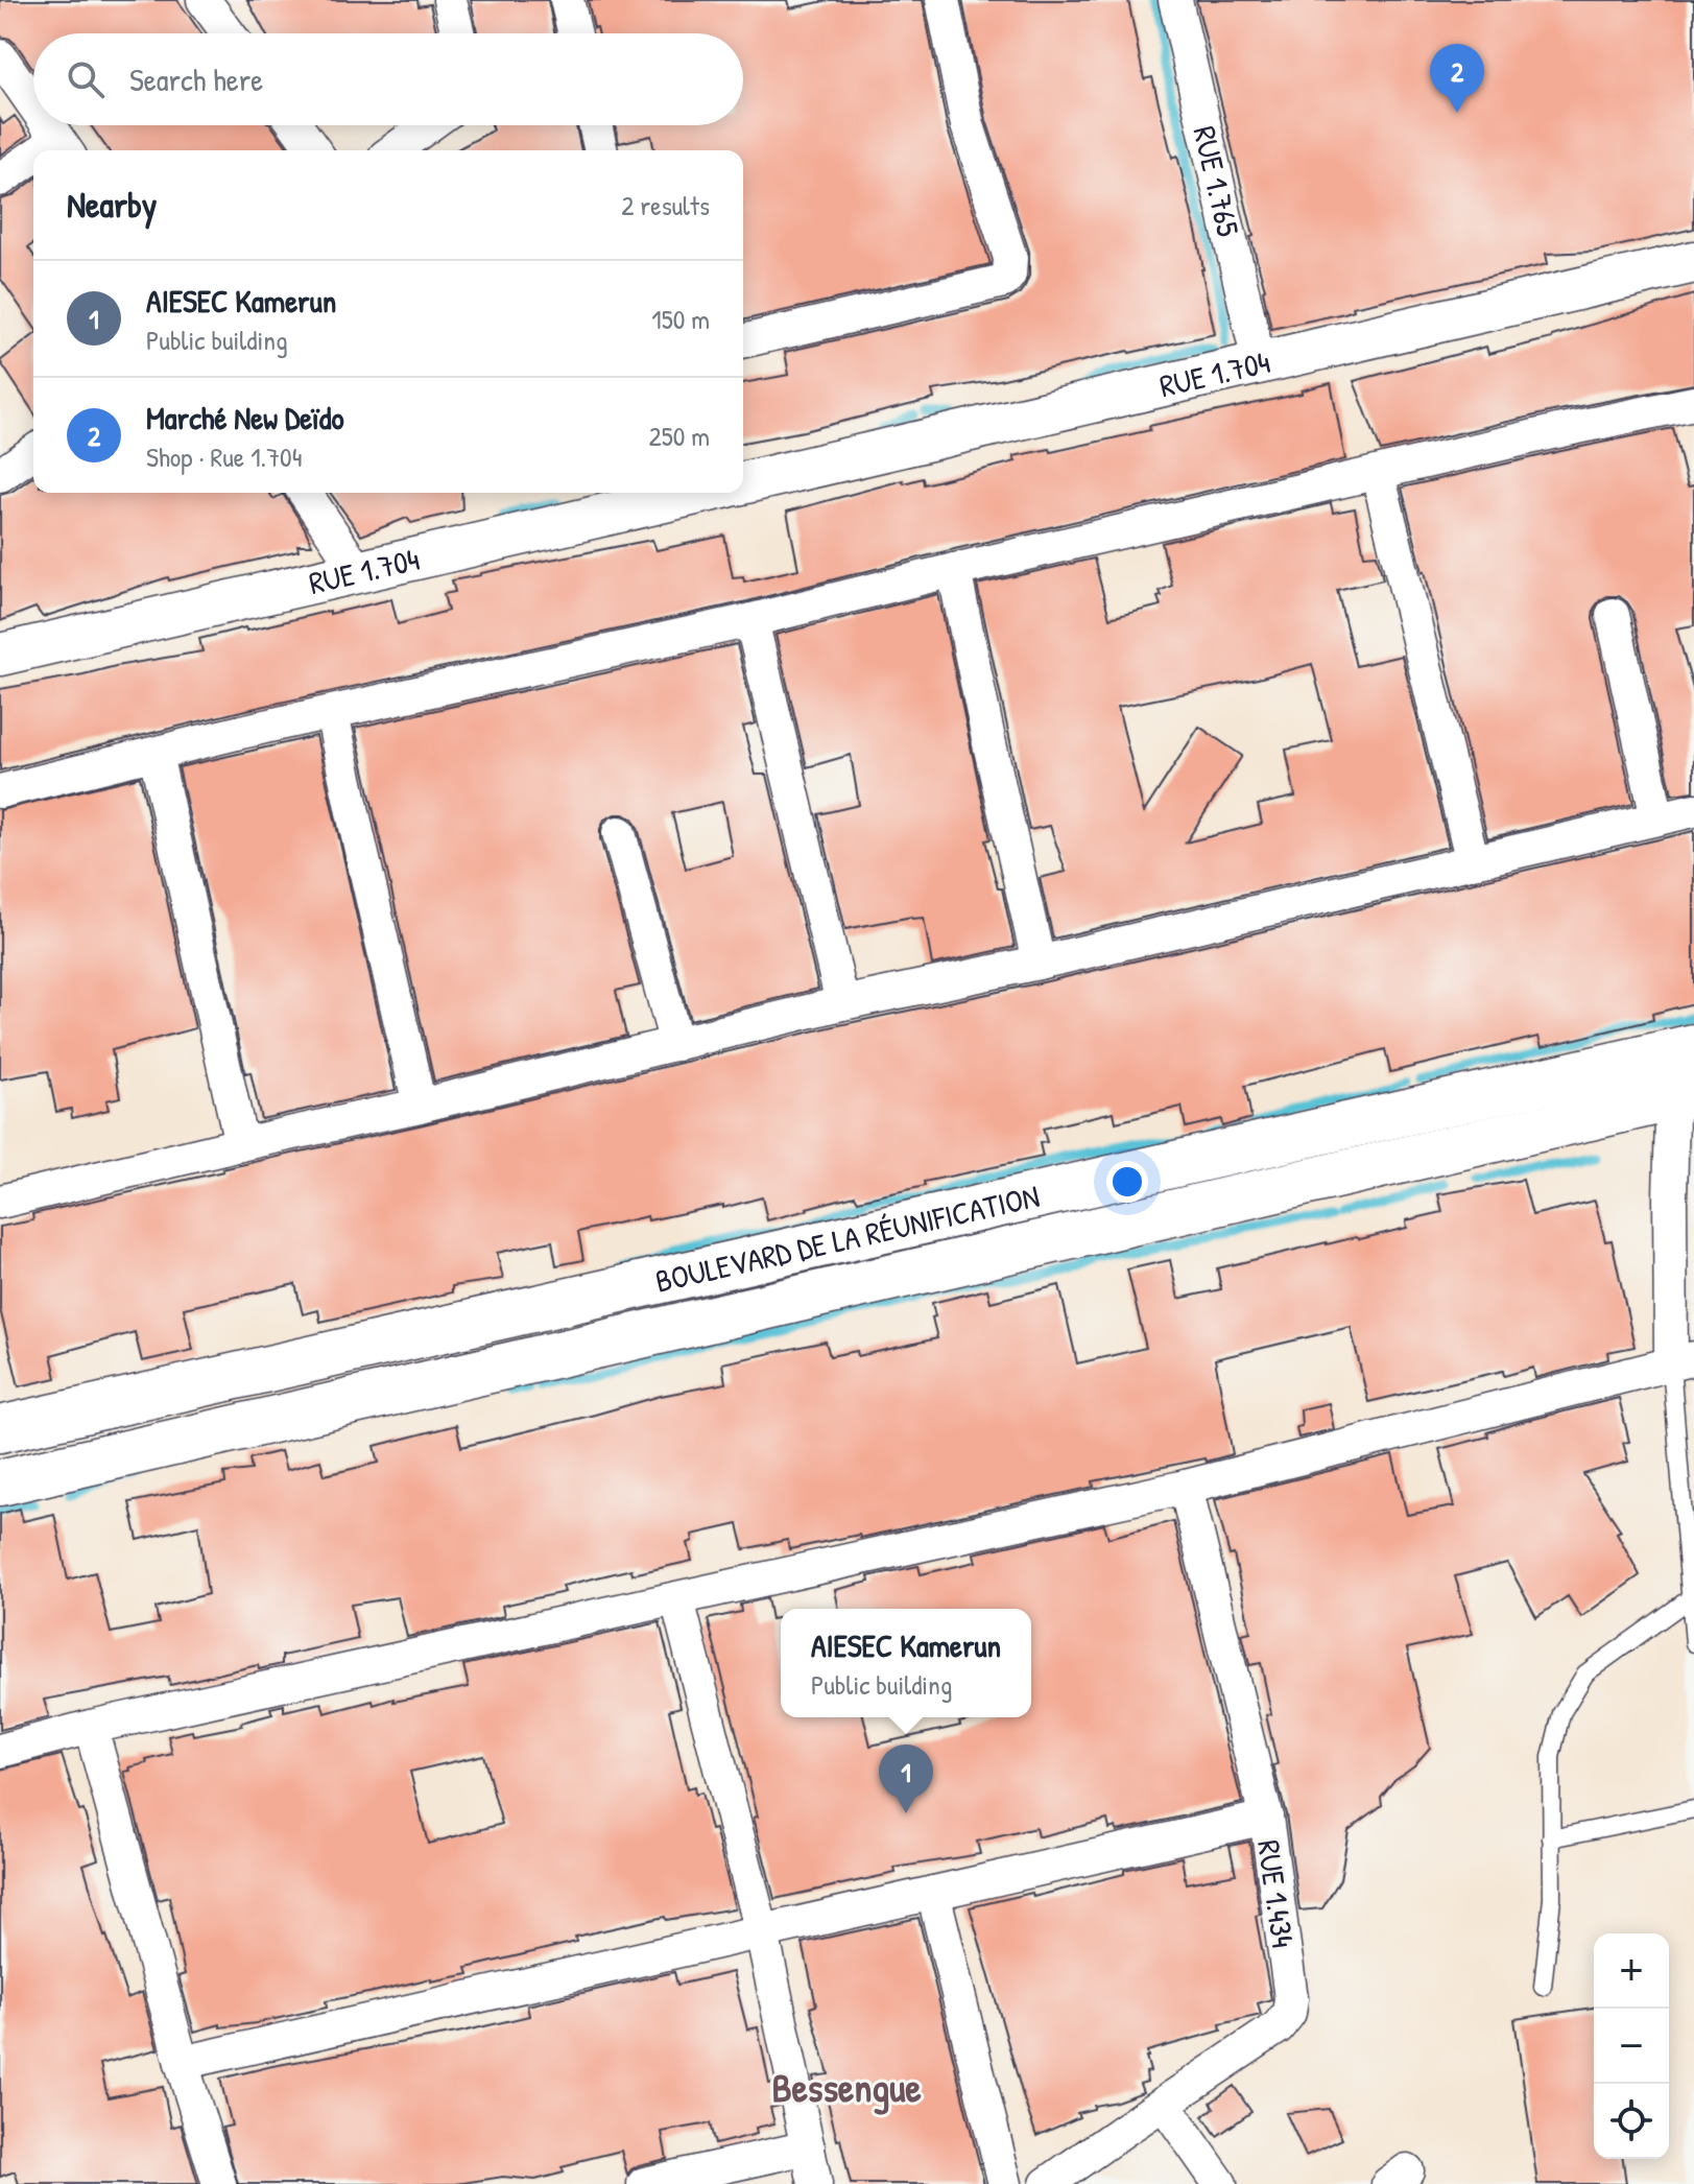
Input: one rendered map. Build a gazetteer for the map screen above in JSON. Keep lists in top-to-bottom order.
{
  "streets": {
    "main road": ["BOULEVARD DE LA RÉUNIFICATION"],
    "street": ["RUE 1.765", "RUE 1.704", "RUE 1.434"]
  },
  "crossings": [
    ["RUE 1.765", "RUE 1.704"]
  ],
  "districts": ["Bessengue"],
  "page": {
    "search": "Search here",
    "pins": ["2", "1"],
    "heading": ["Nearby", "2 results"],
    "list": [
      {
        "mark": "1",
        "name": "AIESEC Kamerun",
        "note": "Public building",
        "value": "150 m"
      },
      {
        "mark": "2",
        "name": "Marché New Deïdo",
        "note": "Shop · Rue 1.704",
        "value": "250 m"
      }
    ],
    "popup": ["AIESEC Kamerun", "Public building"],
    "map_buttons": ["+", "−"]
  }
}
